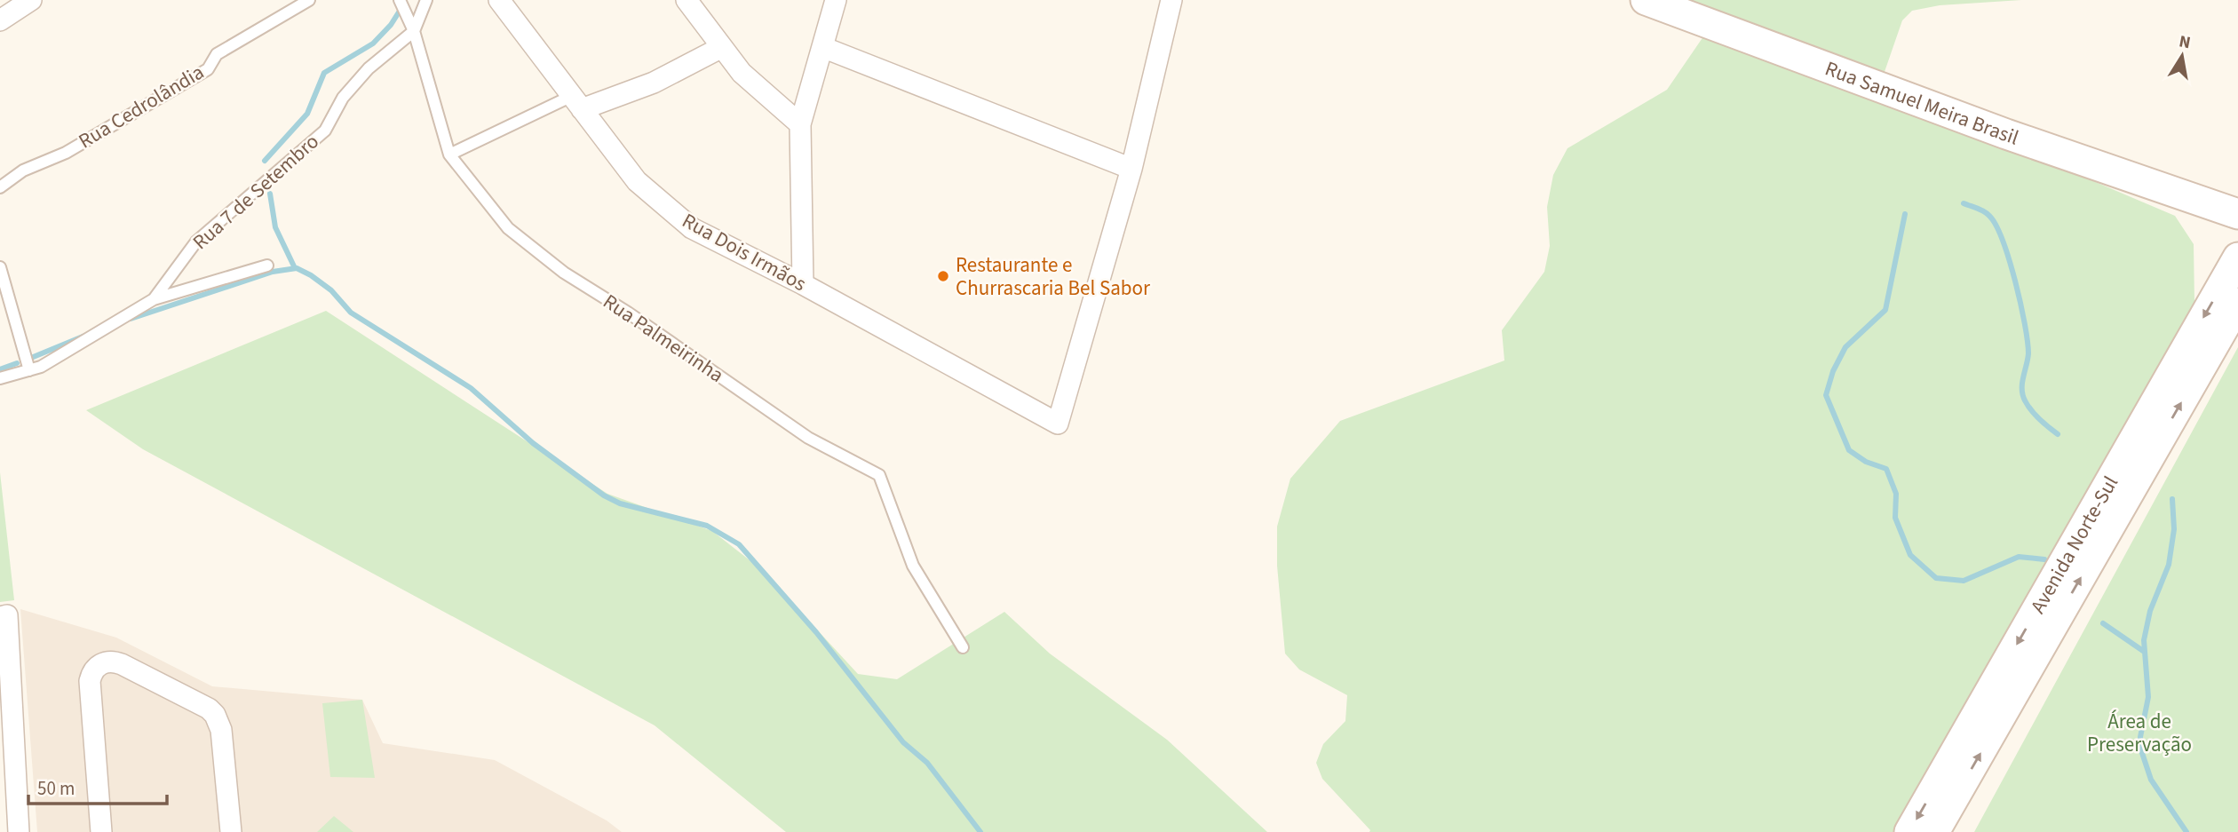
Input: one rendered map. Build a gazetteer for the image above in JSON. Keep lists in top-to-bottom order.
{
  "streets": {
    "main road": ["Rua Samuel Meira Brasil", "Avenida Norte-Sul"],
    "street": ["Rua Dois Irmãos"],
    "lane": ["Rua Cedrolândia", "Rua 7 de Setembro", "Rua Palmeirinha"]
  },
  "crossings": [
    ["Rua 7 de Setembro", "Rua Palmeirinha"]
  ],
  "parks": ["Área de Preservação"],
  "places": ["Restaurante e Churrascaria Bel Sabor"],
  "scale_bar": "50 m",
  "north": "top"
}
